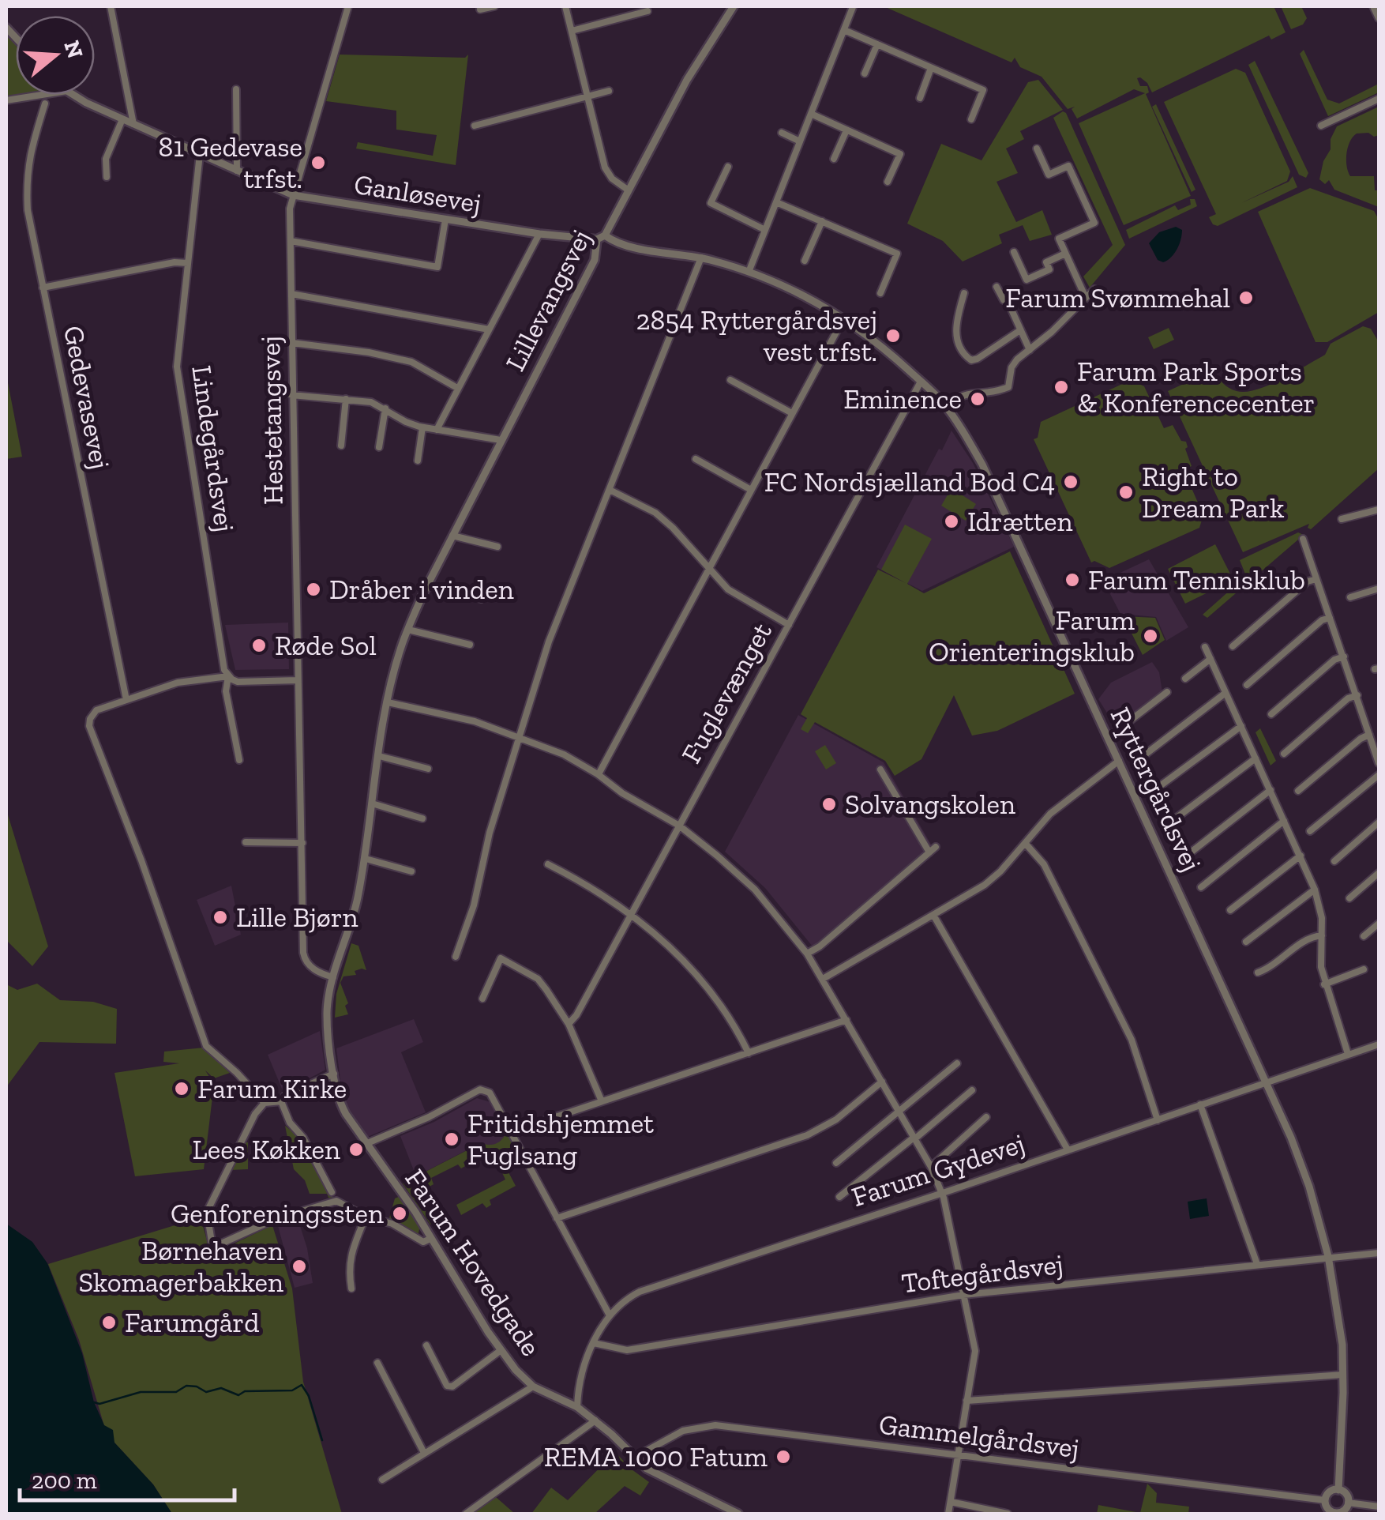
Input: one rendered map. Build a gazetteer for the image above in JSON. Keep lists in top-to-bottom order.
{
  "streets": {
    "street": [
      "Ganløsevej",
      "Lillevangsvej",
      "Gedevasevej",
      "Hestetangsvej",
      "Lindegårdsvej",
      "Fuglevænget",
      "Ryttergårdsvej",
      "Farum Gydevej",
      "Farum Hovedgade",
      "Toftegårdsvej",
      "Gammelgårdsvej"
    ]
  },
  "crossings": [
    ["Ganløsevej", "Lillevangsvej"],
    ["Ganløsevej", "Hestetangsvej"],
    ["Ganløsevej", "Lindegårdsvej"],
    ["Lillevangsvej", "Hestetangsvej"],
    ["Lillevangsvej", "Ryttergårdsvej"],
    ["Lillevangsvej", "Farum Hovedgade"],
    ["Hestetangsvej", "Farum Hovedgade"],
    ["Fuglevænget", "Ryttergårdsvej"],
    ["Ryttergårdsvej", "Farum Gydevej"],
    ["Ryttergårdsvej", "Toftegårdsvej"],
    ["Ryttergårdsvej", "Gammelgårdsvej"],
    ["Farum Gydevej", "Farum Hovedgade"],
    ["Farum Gydevej", "Toftegårdsvej"],
    ["Farum Hovedgade", "Gammelgårdsvej"]
  ],
  "places": [
    "81 Gedevase trfst.",
    "Farum Svømmehal",
    "2854 Ryttergårdsvej vest trfst.",
    "Farum Park Sports & Konferencecenter",
    "Eminence",
    "FC Nordsjælland Bod C4",
    "Right to Dream Park",
    "Idrætten",
    "Farum Tennisklub",
    "Dråber i vinden",
    "Farum Orienteringsklub",
    "Røde Sol",
    "Solvangskolen",
    "Lille Bjørn",
    "Farum Kirke",
    "Fritidshjemmet Fuglsang",
    "Lees Køkken",
    "Genforeningssten",
    "Børnehaven Skomagerbakken",
    "Farumgård",
    "REMA 1000 Fatum"
  ],
  "scale_bar": "200 m",
  "north": "right"
}
